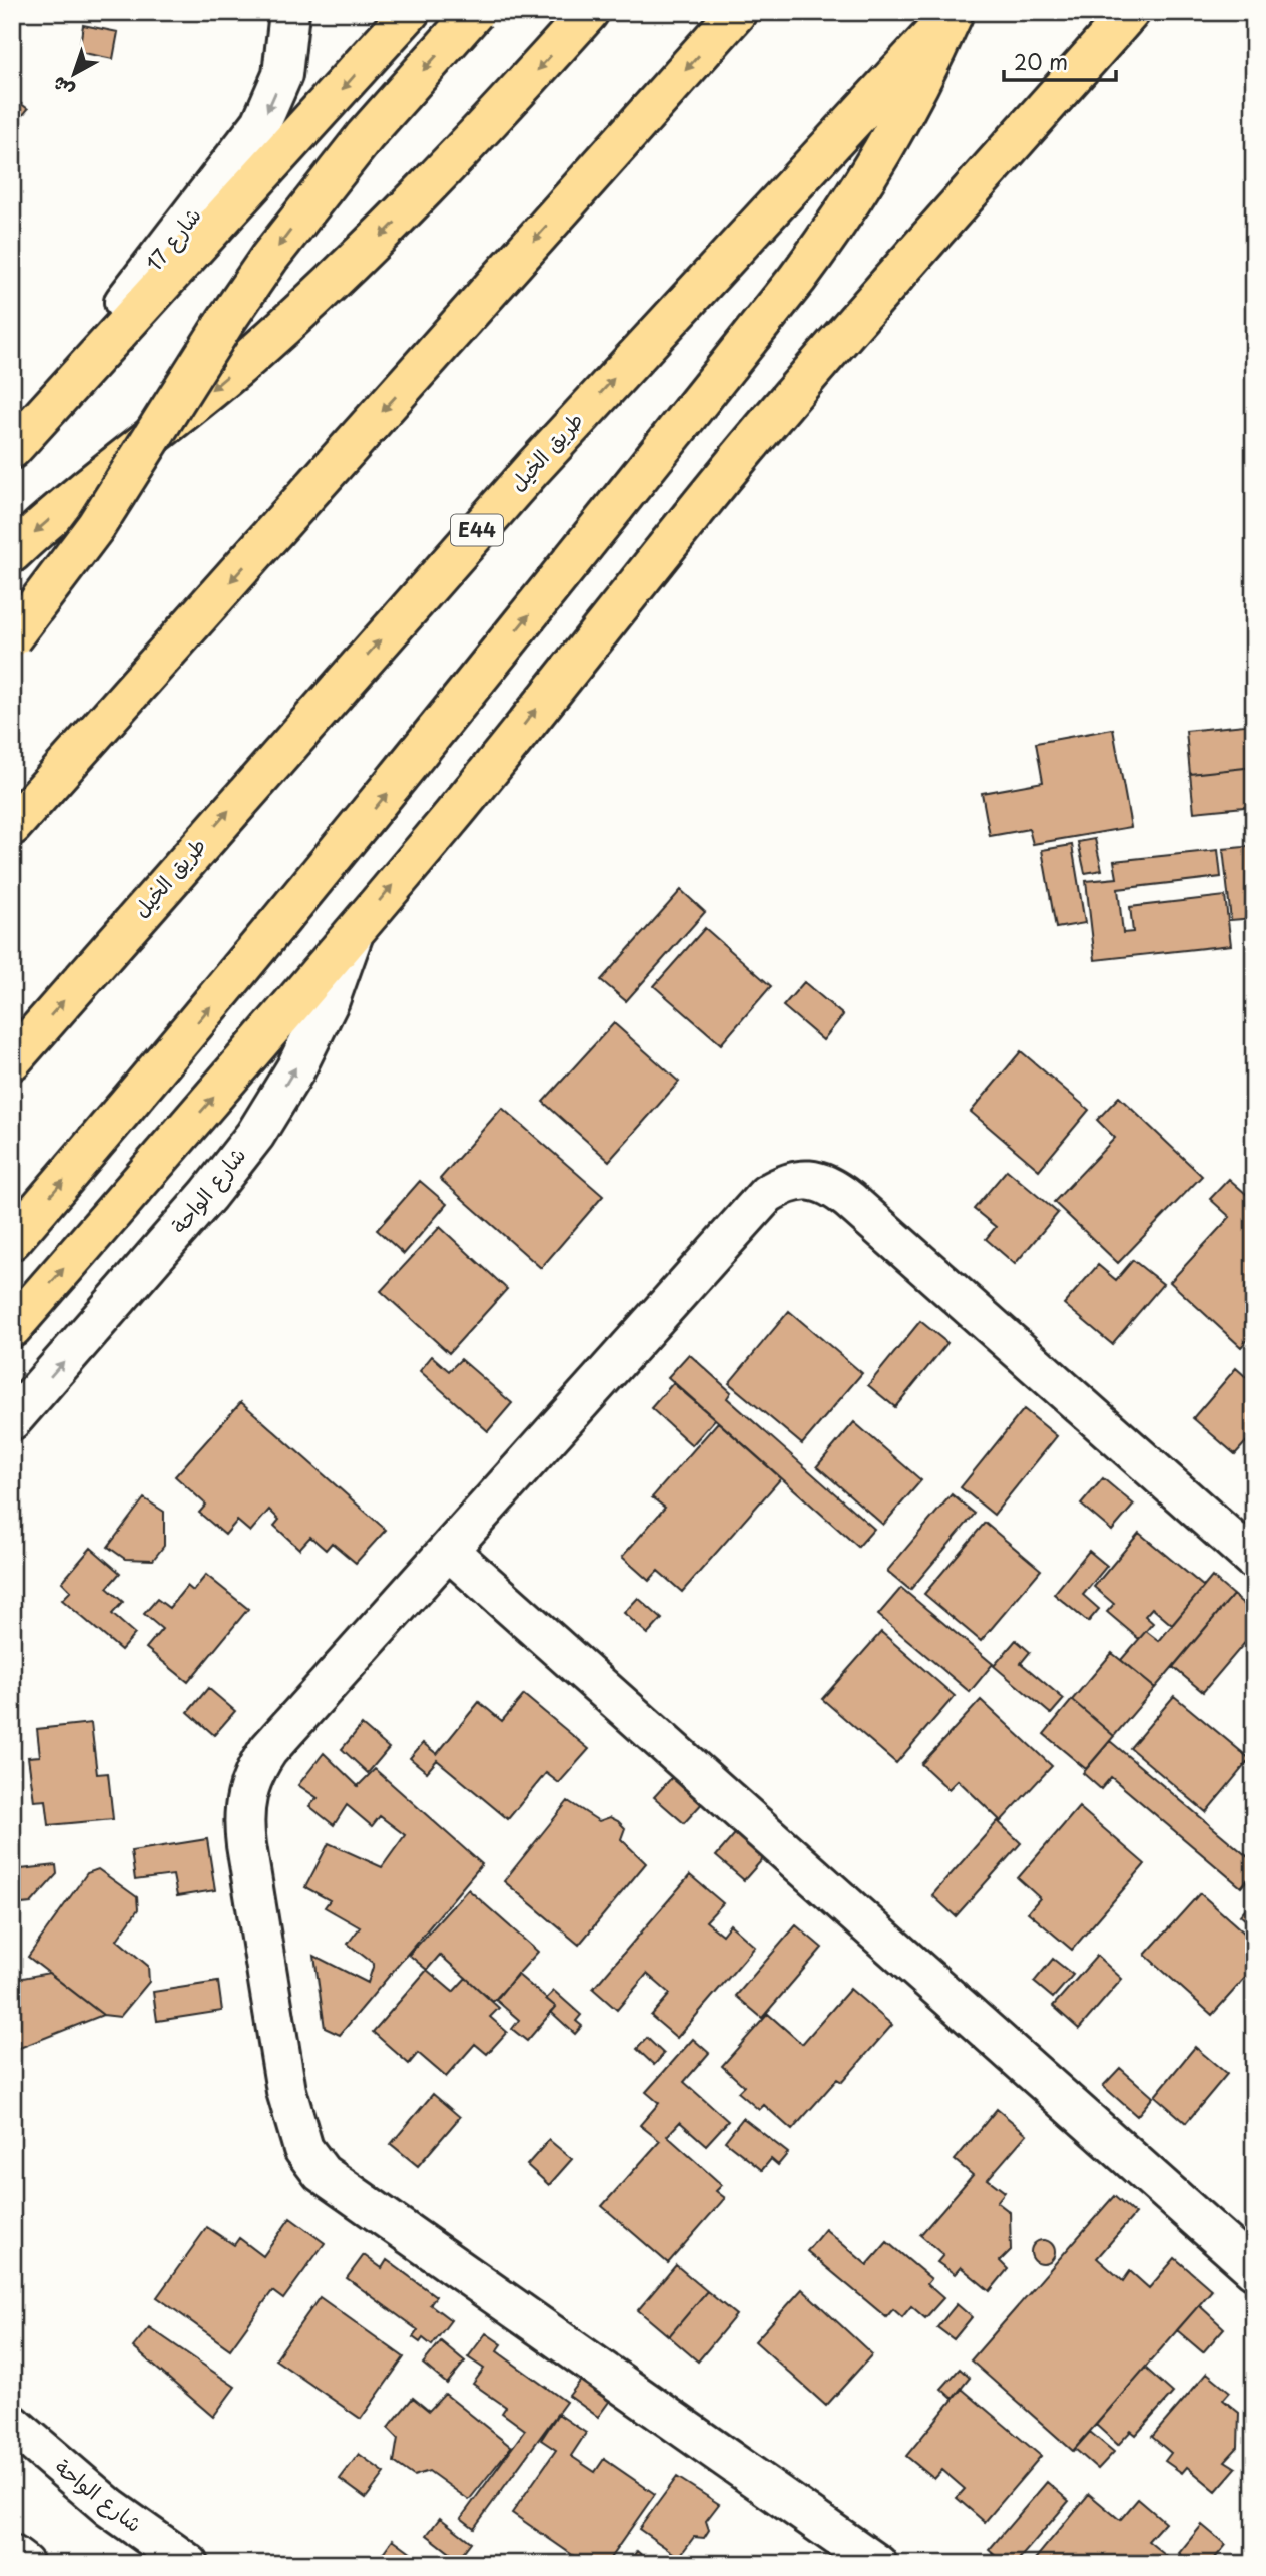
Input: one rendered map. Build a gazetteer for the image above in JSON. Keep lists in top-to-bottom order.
{
  "streets": {
    "highway": ["طريق الخيل", "E44"],
    "street": ["17 شارع", "شارع الواحة"]
  },
  "one_way": ["17 شارع", "شارع الواحة"],
  "scale_bar": "20 m",
  "north": "bottom left"
}
